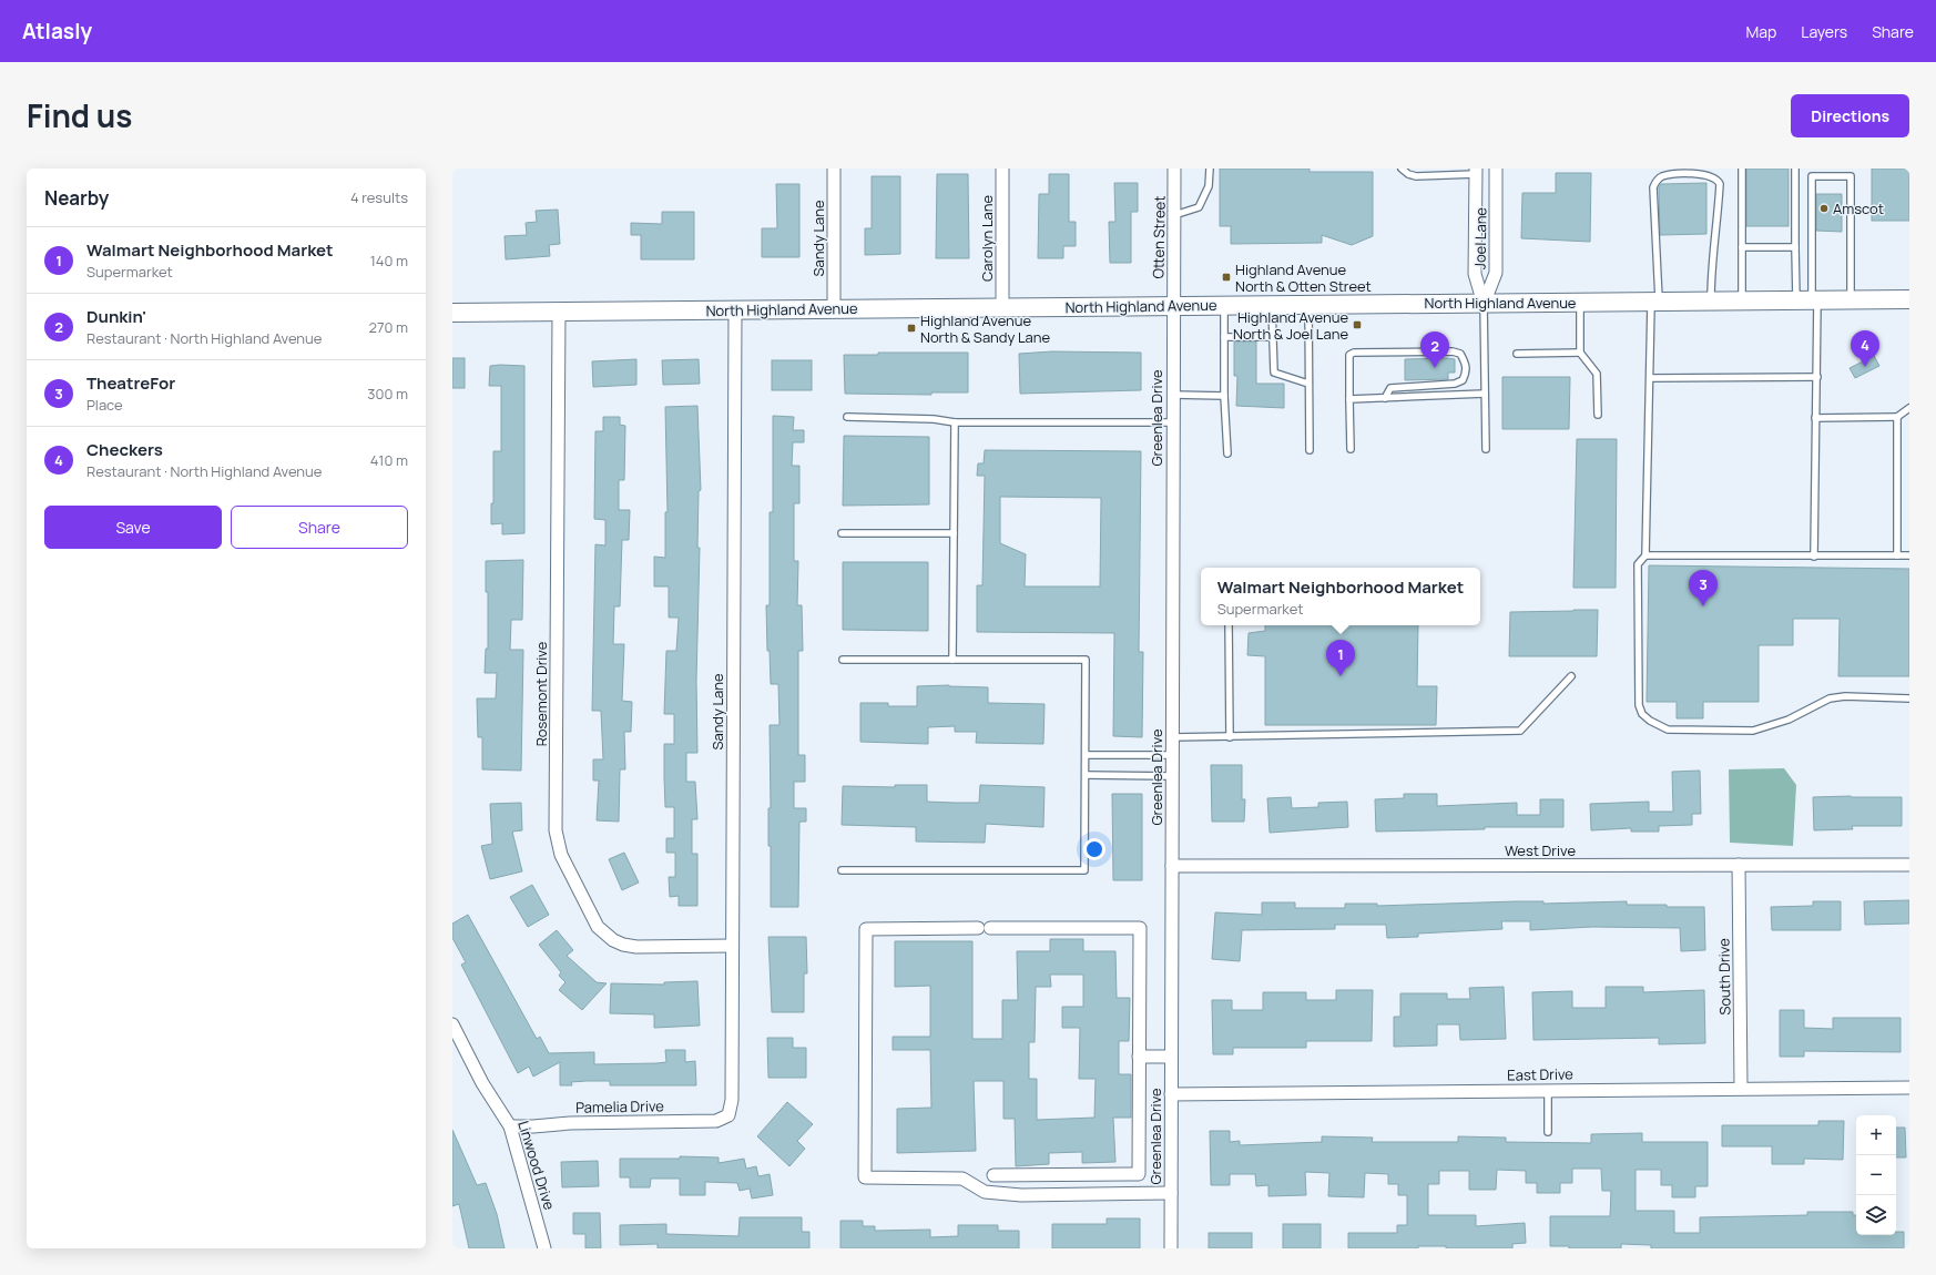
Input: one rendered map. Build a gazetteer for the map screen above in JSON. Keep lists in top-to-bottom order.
{
  "streets": {
    "street": [
      "Otten Street",
      "Sandy Lane",
      "Carolyn Lane",
      "Joel Lane",
      "North Highland Avenue",
      "Greenlea Drive",
      "Rosemont Drive",
      "West Drive",
      "South Drive",
      "East Drive",
      "Pamelia Drive",
      "Linwood Drive"
    ]
  },
  "crossings": [
    ["Otten Street", "North Highland Avenue"],
    ["Otten Street", "Greenlea Drive"],
    ["Sandy Lane", "North Highland Avenue"],
    ["Sandy Lane", "Rosemont Drive"],
    ["Sandy Lane", "Pamelia Drive"],
    ["Carolyn Lane", "North Highland Avenue"],
    ["Joel Lane", "North Highland Avenue"],
    ["North Highland Avenue", "Greenlea Drive"],
    ["North Highland Avenue", "Rosemont Drive"],
    ["Greenlea Drive", "West Drive"],
    ["Greenlea Drive", "East Drive"],
    ["West Drive", "South Drive"],
    ["South Drive", "East Drive"],
    ["Pamelia Drive", "Linwood Drive"]
  ],
  "places": {
    "other": ["Amscot"],
    "transit": ["Highland Avenue North & Otten Street", "Highland Avenue North & Joel Lane", "Highland Avenue North & Sandy Lane"]
  },
  "page": {
    "header": "Atlasly",
    "nav": ["Map", "Layers", "Share"],
    "title": "Find us",
    "buttons": [
      "Directions",
      ["Save", "Share"]
    ],
    "heading": ["Nearby", "4 results"],
    "list": [
      {
        "mark": "1",
        "name": "Walmart Neighborhood Market",
        "note": "Supermarket",
        "value": "140 m"
      },
      {
        "mark": "2",
        "name": "Dunkin'",
        "note": "Restaurant · North Highland Avenue",
        "value": "270 m"
      },
      {
        "mark": "3",
        "name": "TheatreFor",
        "note": "Place",
        "value": "300 m"
      },
      {
        "mark": "4",
        "name": "Checkers",
        "note": "Restaurant · North Highland Avenue",
        "value": "410 m"
      }
    ],
    "pins": [
      "4",
      "2",
      "3",
      "1"
    ],
    "popup": ["Walmart Neighborhood Market", "Supermarket"],
    "map_buttons": ["+", "−"]
  }
}
